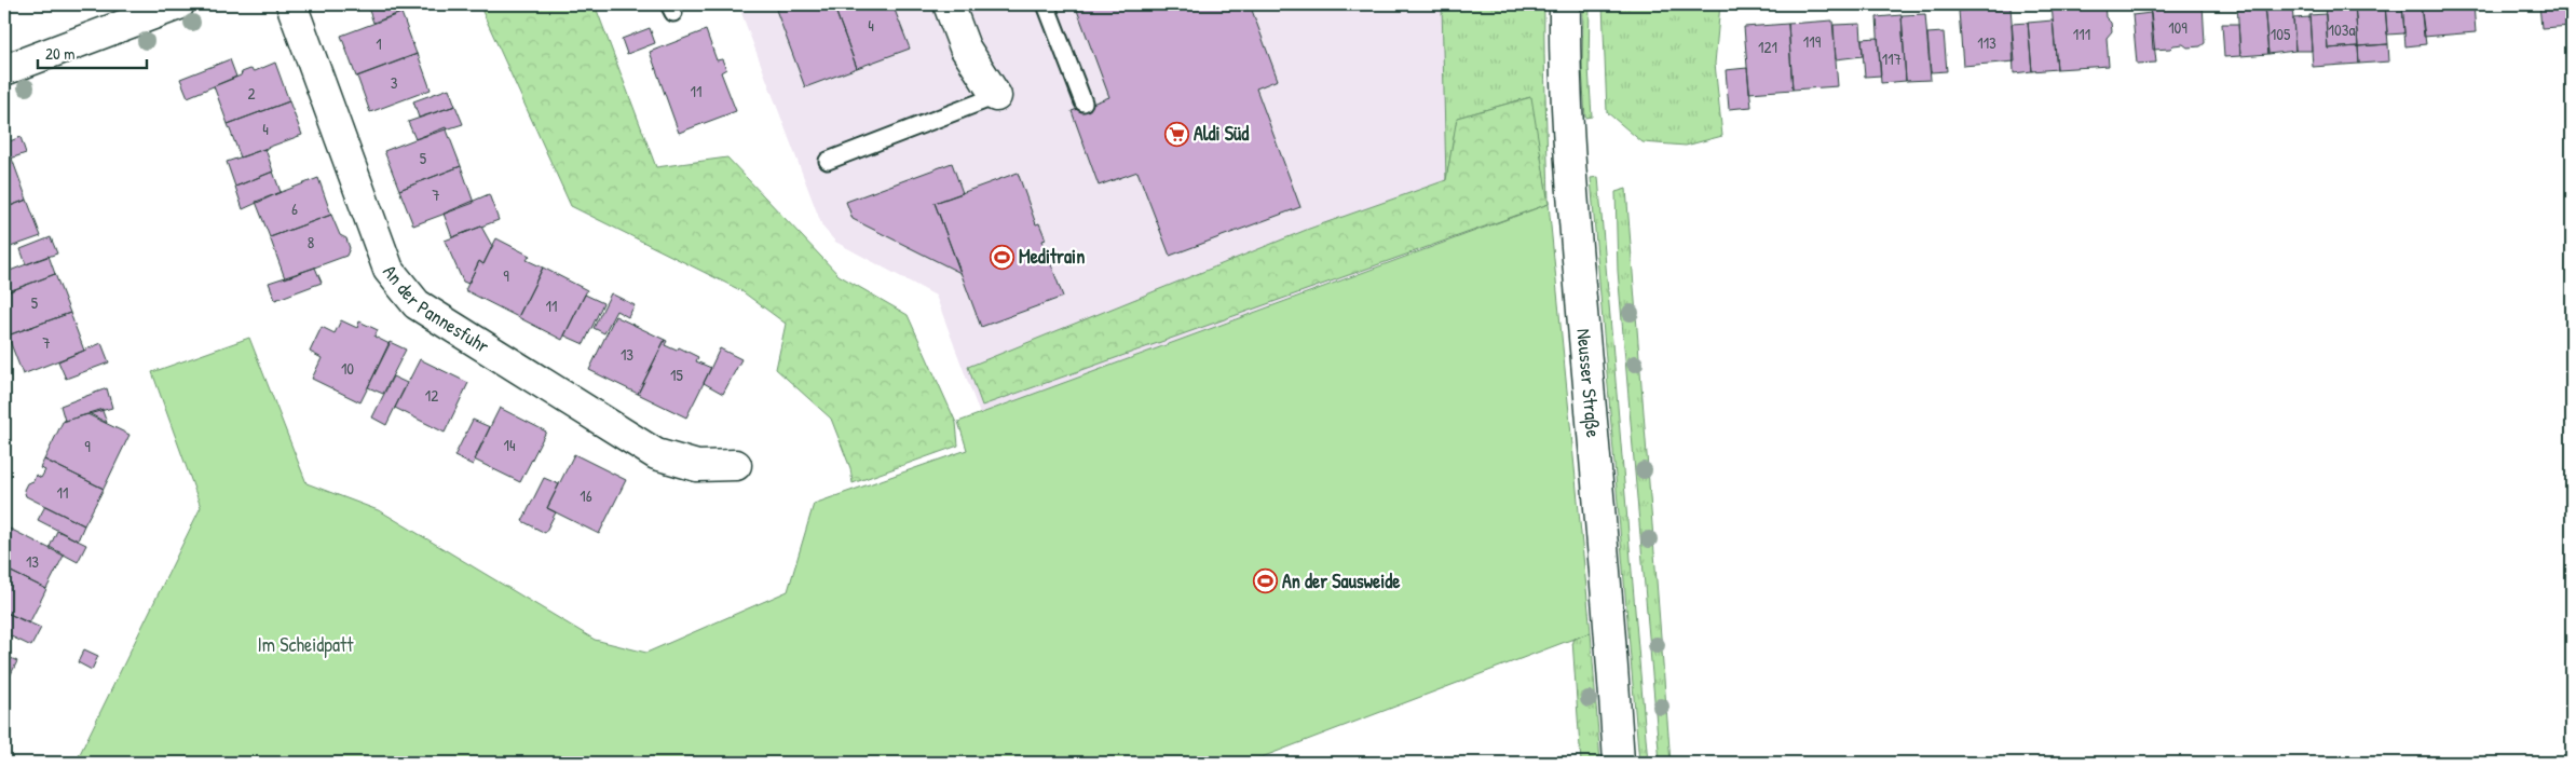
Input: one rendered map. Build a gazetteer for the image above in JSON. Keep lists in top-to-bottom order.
{
  "streets": {
    "street": ["An der Pannesfuhr", "Neusser Straße"]
  },
  "parks": ["Im Scheidpatt"],
  "places": {
    "supermarket": ["Aldi Süd"],
    "sports": ["Meditrain", "An der Sausweide"]
  },
  "house_numbers": [
    "4",
    "109",
    "103a",
    "111",
    "105",
    "119",
    "113",
    "1",
    "121",
    "117",
    "3",
    "11",
    "2",
    "4",
    "5",
    "7",
    "6",
    "8",
    "9",
    "5",
    "11",
    "7",
    "13",
    "10",
    "15",
    "12",
    "14",
    "9",
    "11",
    "16",
    "13"
  ],
  "scale_bar": "20 m"
}
